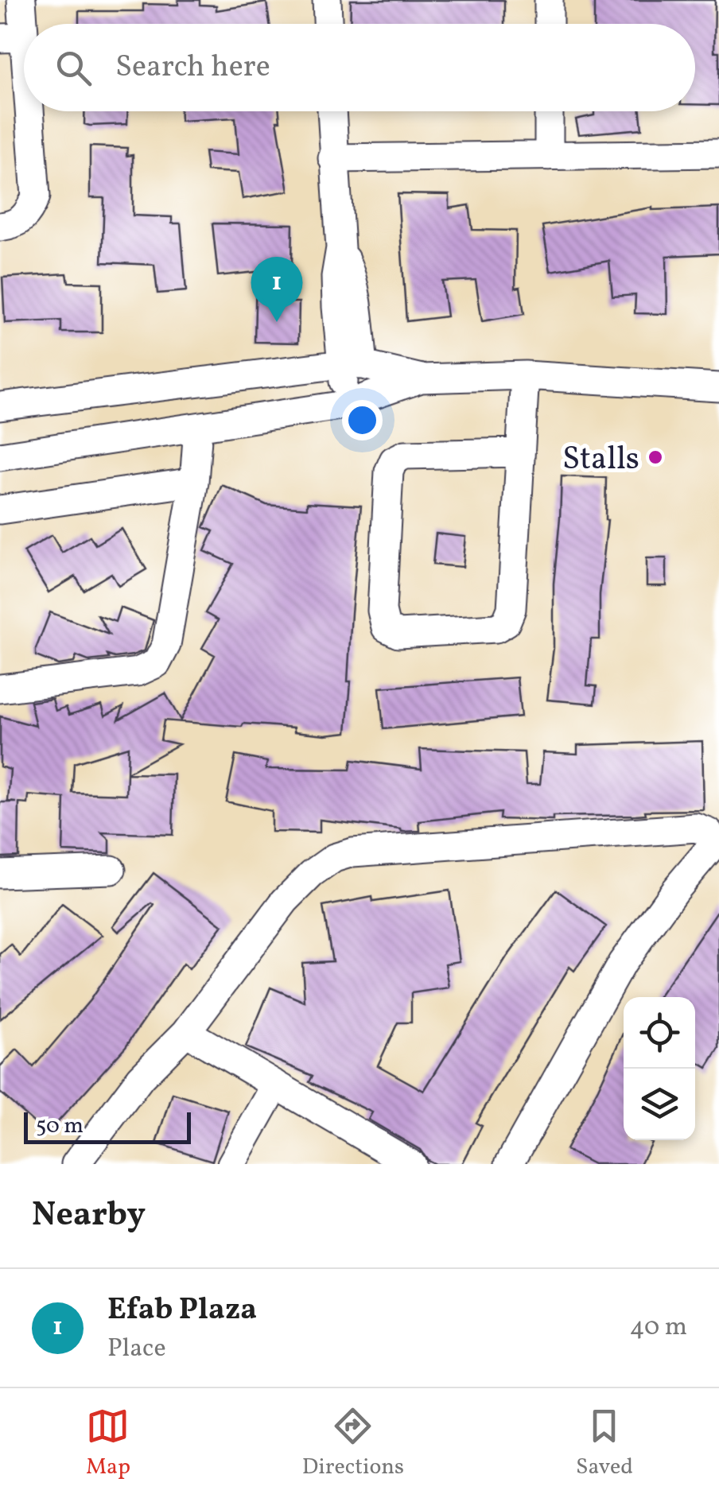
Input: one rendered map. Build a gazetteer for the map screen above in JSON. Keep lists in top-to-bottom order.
{
  "places": ["Stalls"],
  "scale_bar": "50 m",
  "page": {
    "search": "Search here",
    "pins": "1",
    "scale": "50 m",
    "heading": "Nearby",
    "list": [
      {
        "mark": "1",
        "name": "Efab Plaza",
        "note": "Place",
        "value": "40 m"
      }
    ],
    "nav": ["Map", "Directions", "Saved"]
  }
}
